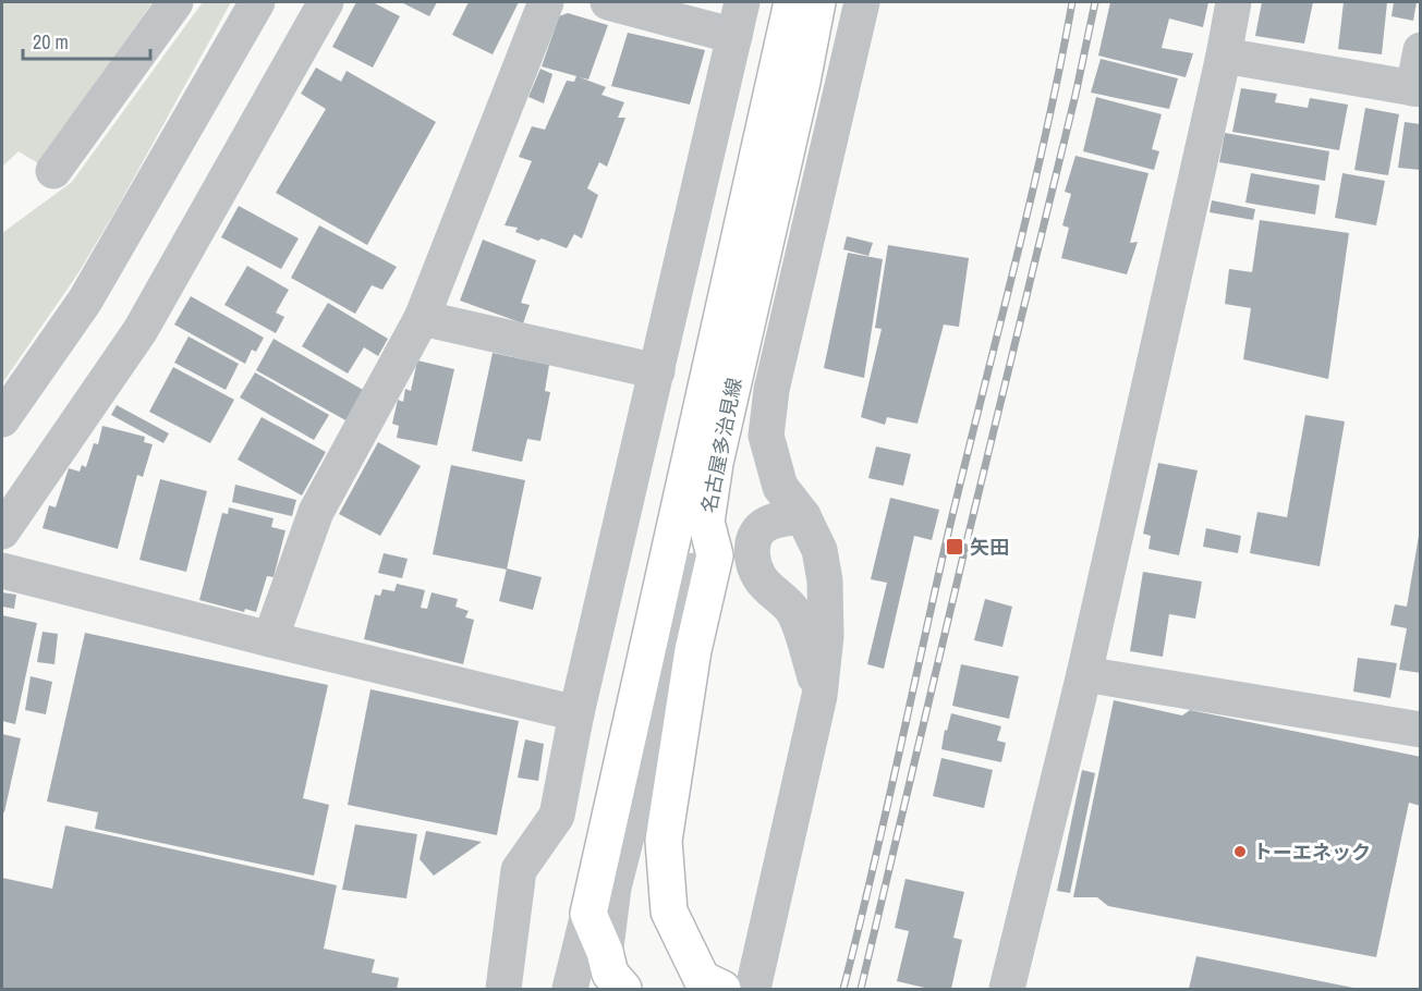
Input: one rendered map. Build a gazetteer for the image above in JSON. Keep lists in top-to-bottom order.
{
  "streets": {
    "main road": ["名古屋多治見線"]
  },
  "places": {
    "transit": ["矢田"],
    "other": ["トーエネック"]
  },
  "scale_bar": "20 m"
}
